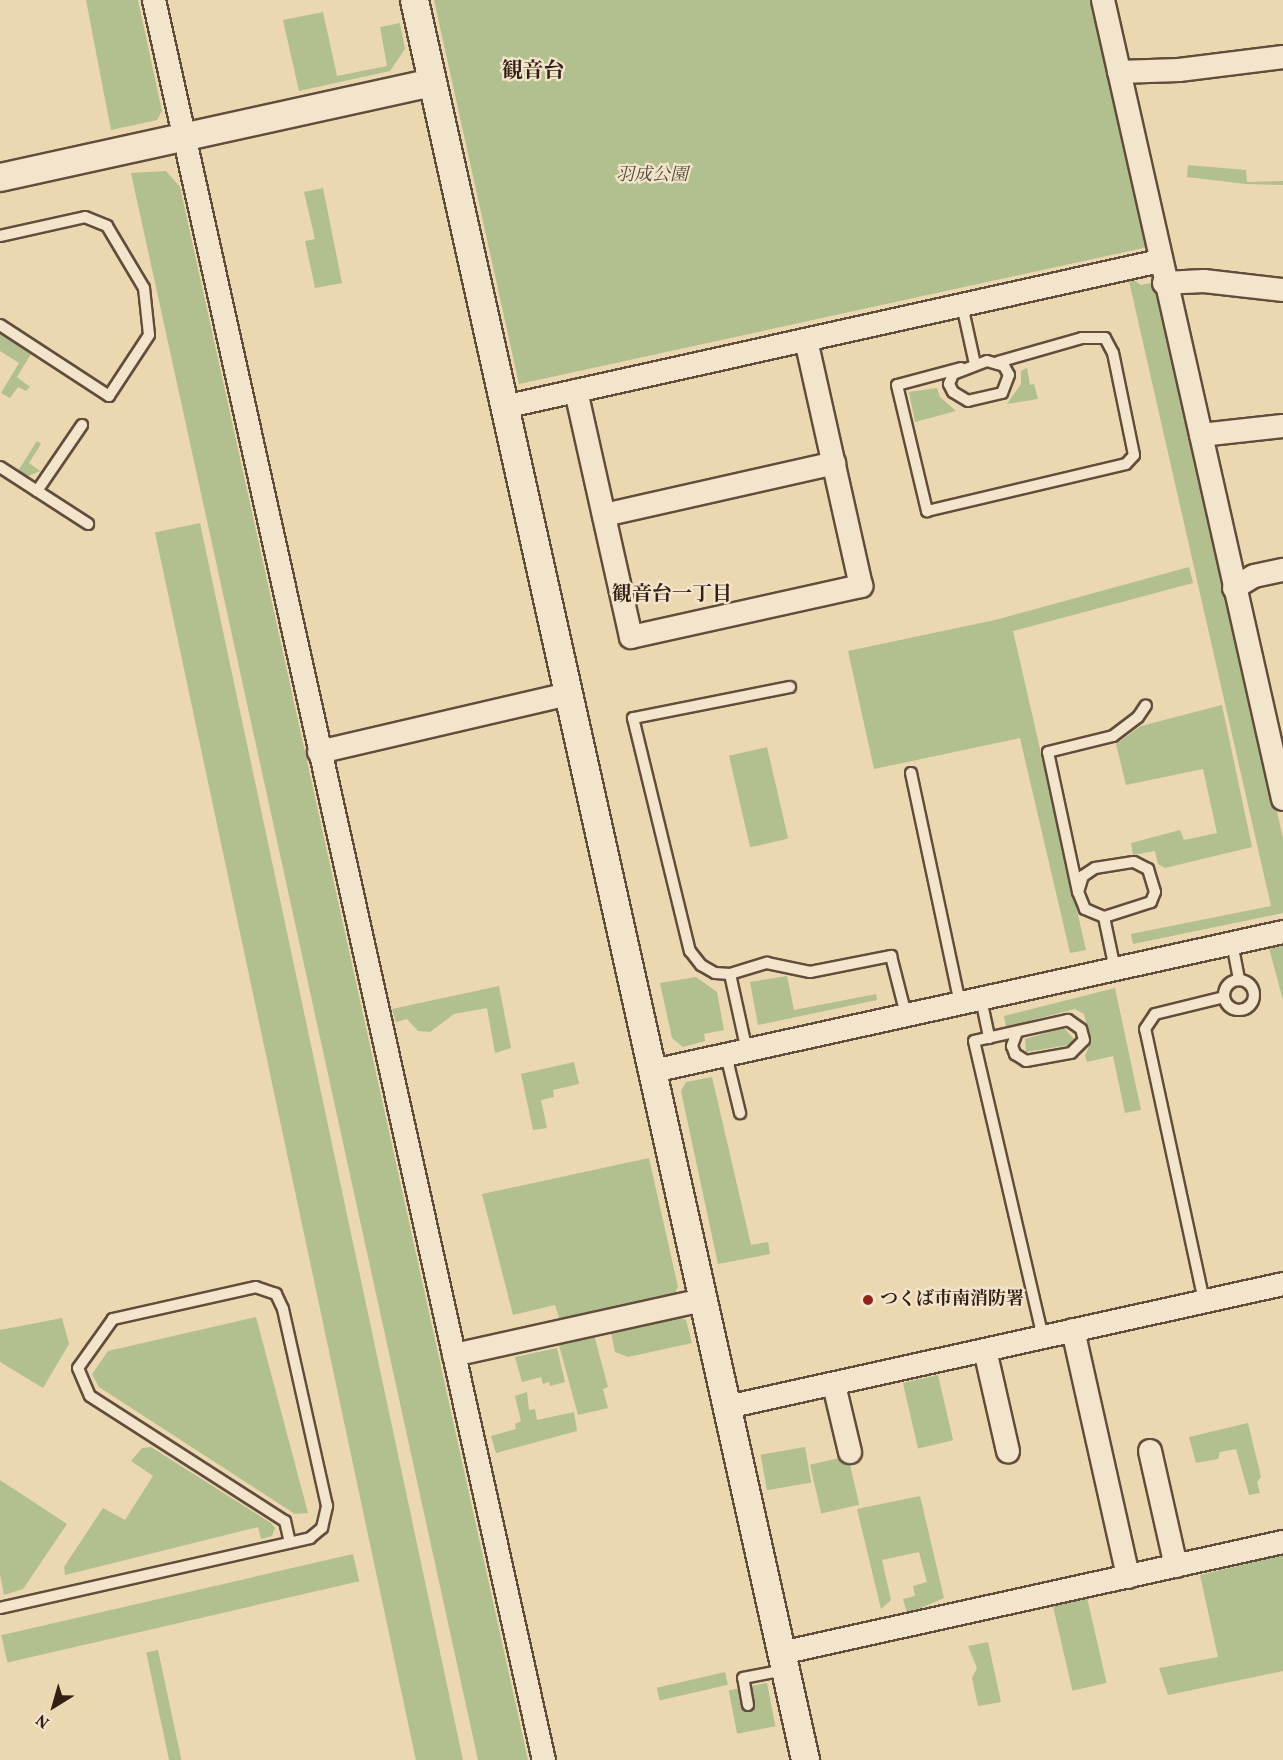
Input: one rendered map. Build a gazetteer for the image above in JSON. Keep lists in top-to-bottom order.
{
  "districts": ["観音台", "観音台一丁目"],
  "parks": ["羽成公園"],
  "places": ["つくば市南消防署"],
  "north": "bottom left"
}
